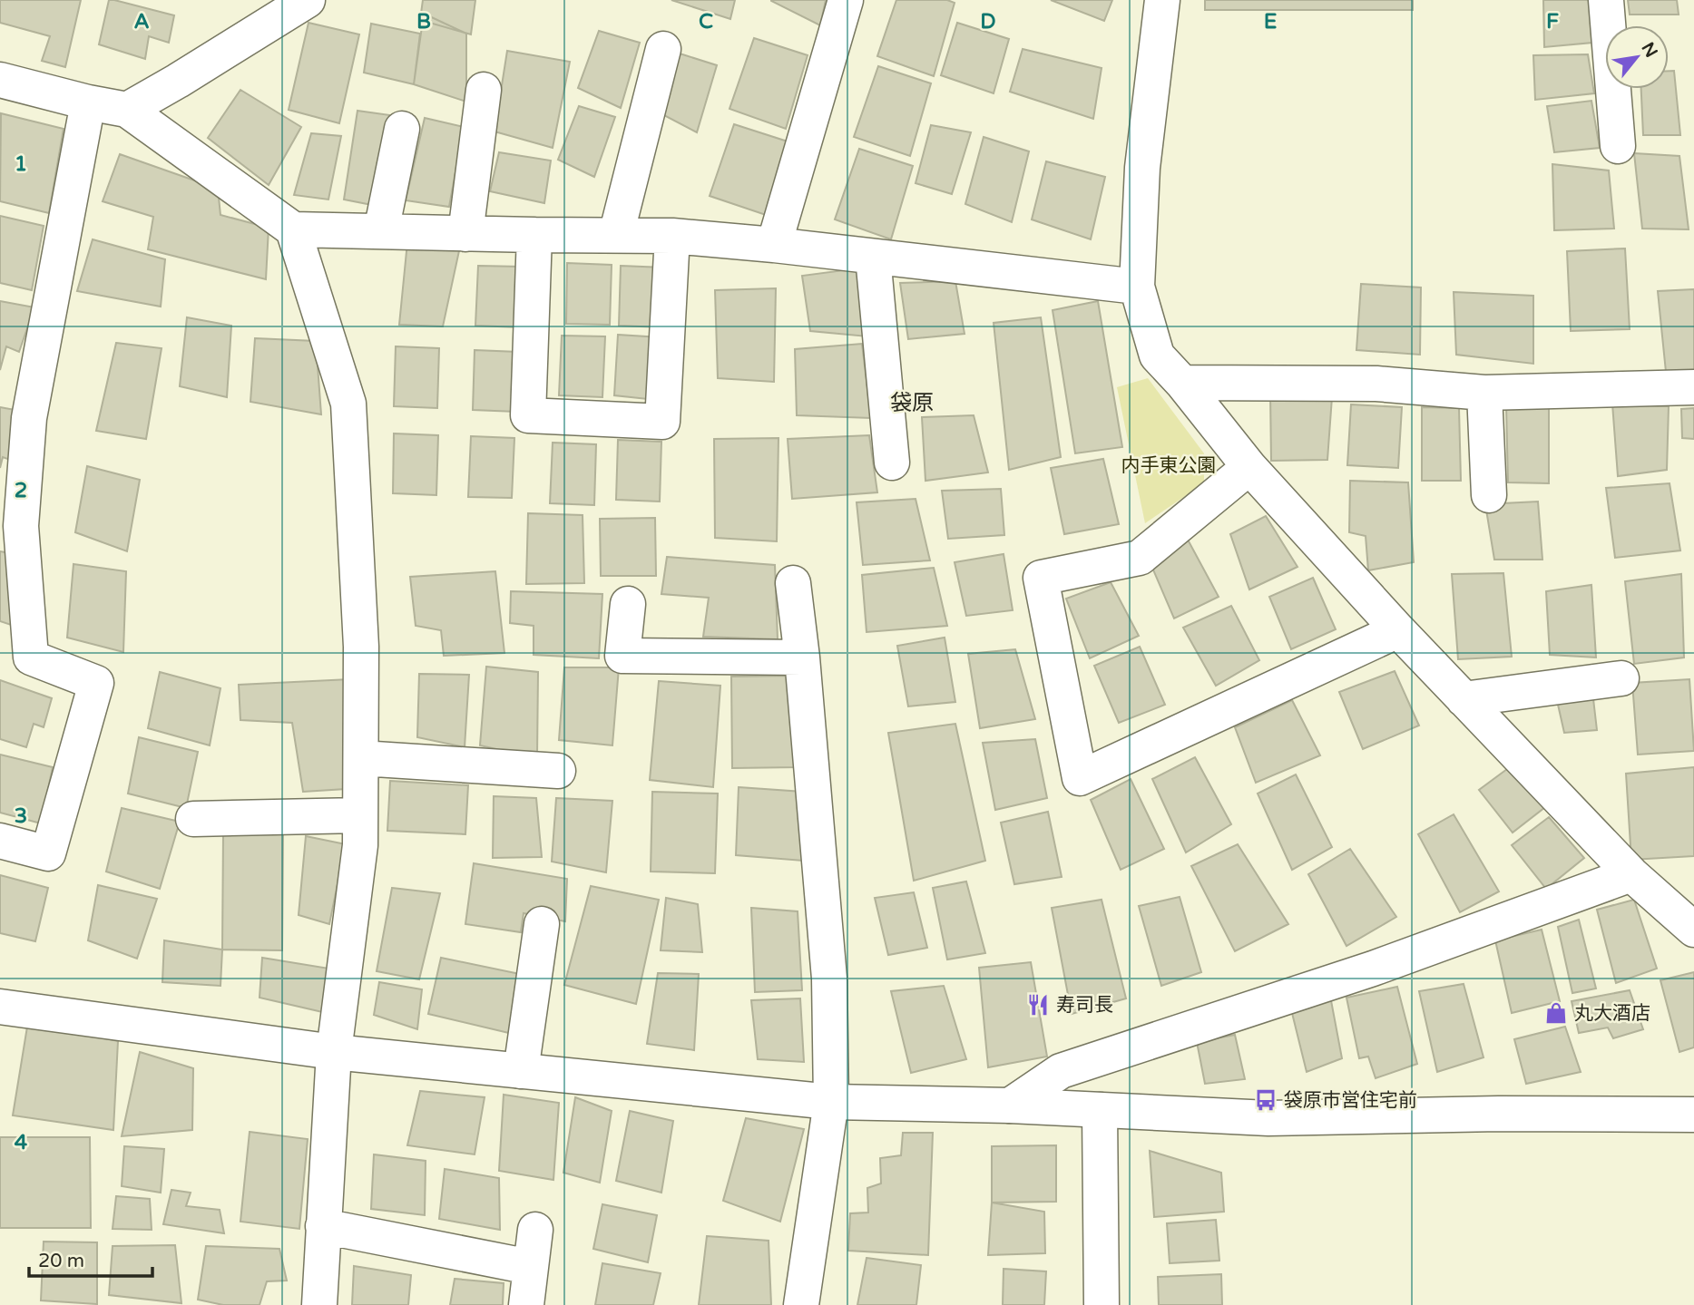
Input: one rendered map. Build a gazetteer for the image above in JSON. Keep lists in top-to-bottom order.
{
  "districts": ["袋原"],
  "parks": ["内手東公園"],
  "places": {
    "restaurant": ["寿司長"],
    "shop": ["丸大酒店"],
    "bus stop": ["袋原市営住宅前"]
  },
  "scale_bar": "20 m",
  "north": "top right",
  "grid": {
    "columns": [
      "A",
      "B",
      "C",
      "D",
      "E",
      "F"
    ],
    "rows": [
      "1",
      "2",
      "3",
      "4"
    ]
  }
}
